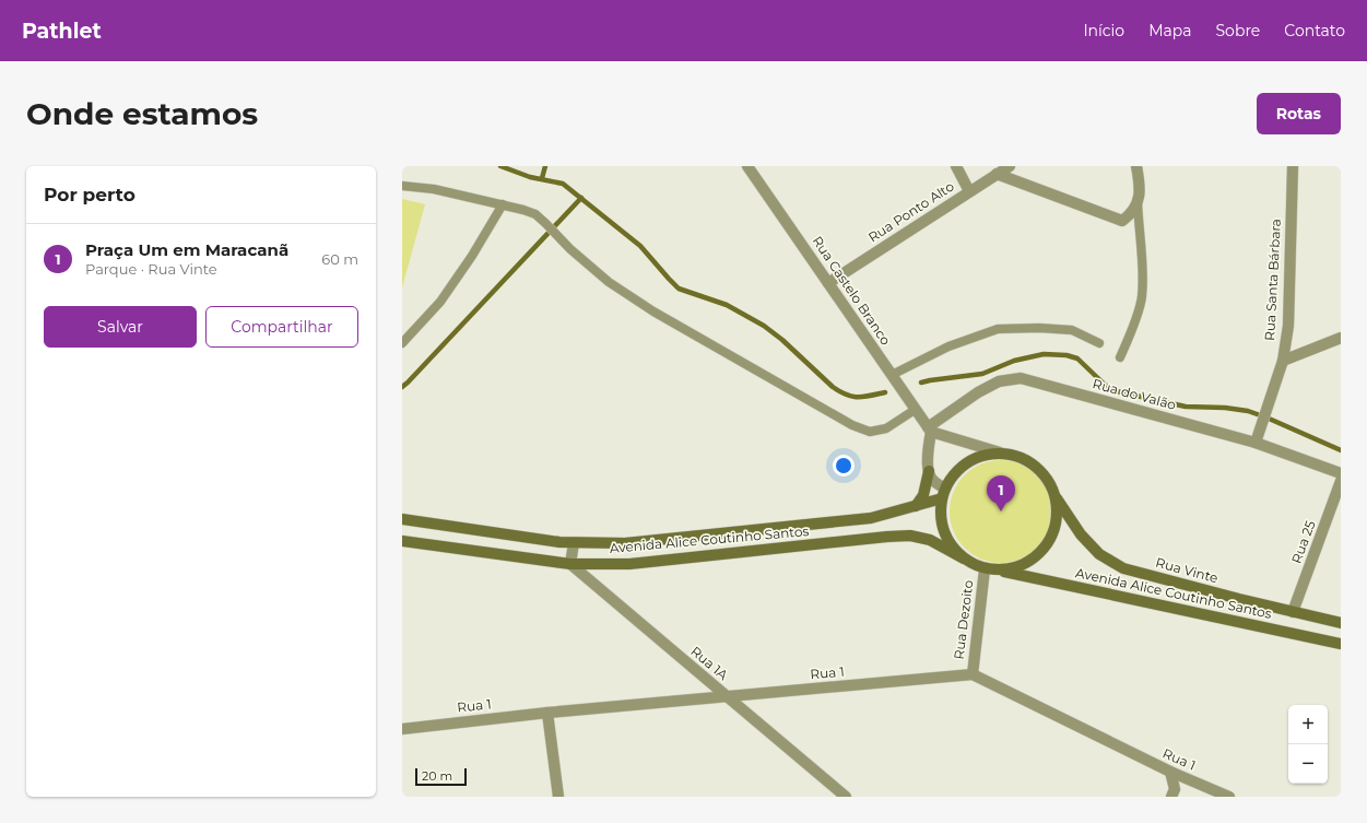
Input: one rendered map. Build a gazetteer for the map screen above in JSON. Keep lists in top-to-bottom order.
{
  "streets": {
    "main road": ["Avenida Alice Coutinho Santos", "Rua Vinte"],
    "street": [
      "Rua Ponto Alto",
      "Rua Santa Bárbara",
      "Rua Castelo Branco",
      "Rua do Valão",
      "Rua 25",
      "Rua Dezoito",
      "Rua 1A",
      "Rua 1"
    ]
  },
  "crossings": [
    ["Rua Ponto Alto", "Rua Castelo Branco"],
    ["Rua Santa Bárbara", "Rua do Valão"],
    ["Rua Castelo Branco", "Rua do Valão"],
    ["Avenida Alice Coutinho Santos", "Rua Vinte"],
    ["Avenida Alice Coutinho Santos", "Rua Dezoito"],
    ["Avenida Alice Coutinho Santos", "Rua 1A"],
    ["Rua 25", "Rua Vinte"],
    ["Rua Vinte", "Rua Dezoito"],
    ["Rua Dezoito", "Rua 1"],
    ["Rua 1A", "Rua 1"]
  ],
  "scale_bar": "20 m",
  "page": {
    "header": "Pathlet",
    "nav": [
      "Início",
      "Mapa",
      "Sobre",
      "Contato"
    ],
    "buttons": [
      "Rotas",
      ["Salvar", "Compartilhar"]
    ],
    "title": "Onde estamos",
    "heading": "Por perto",
    "list": [
      {
        "mark": "1",
        "name": "Praça Um em Maracanã",
        "note": "Parque · Rua Vinte",
        "value": "60 m"
      }
    ],
    "pins": "1",
    "map_buttons": ["+", "−"],
    "scale": "20 m"
  }
}
